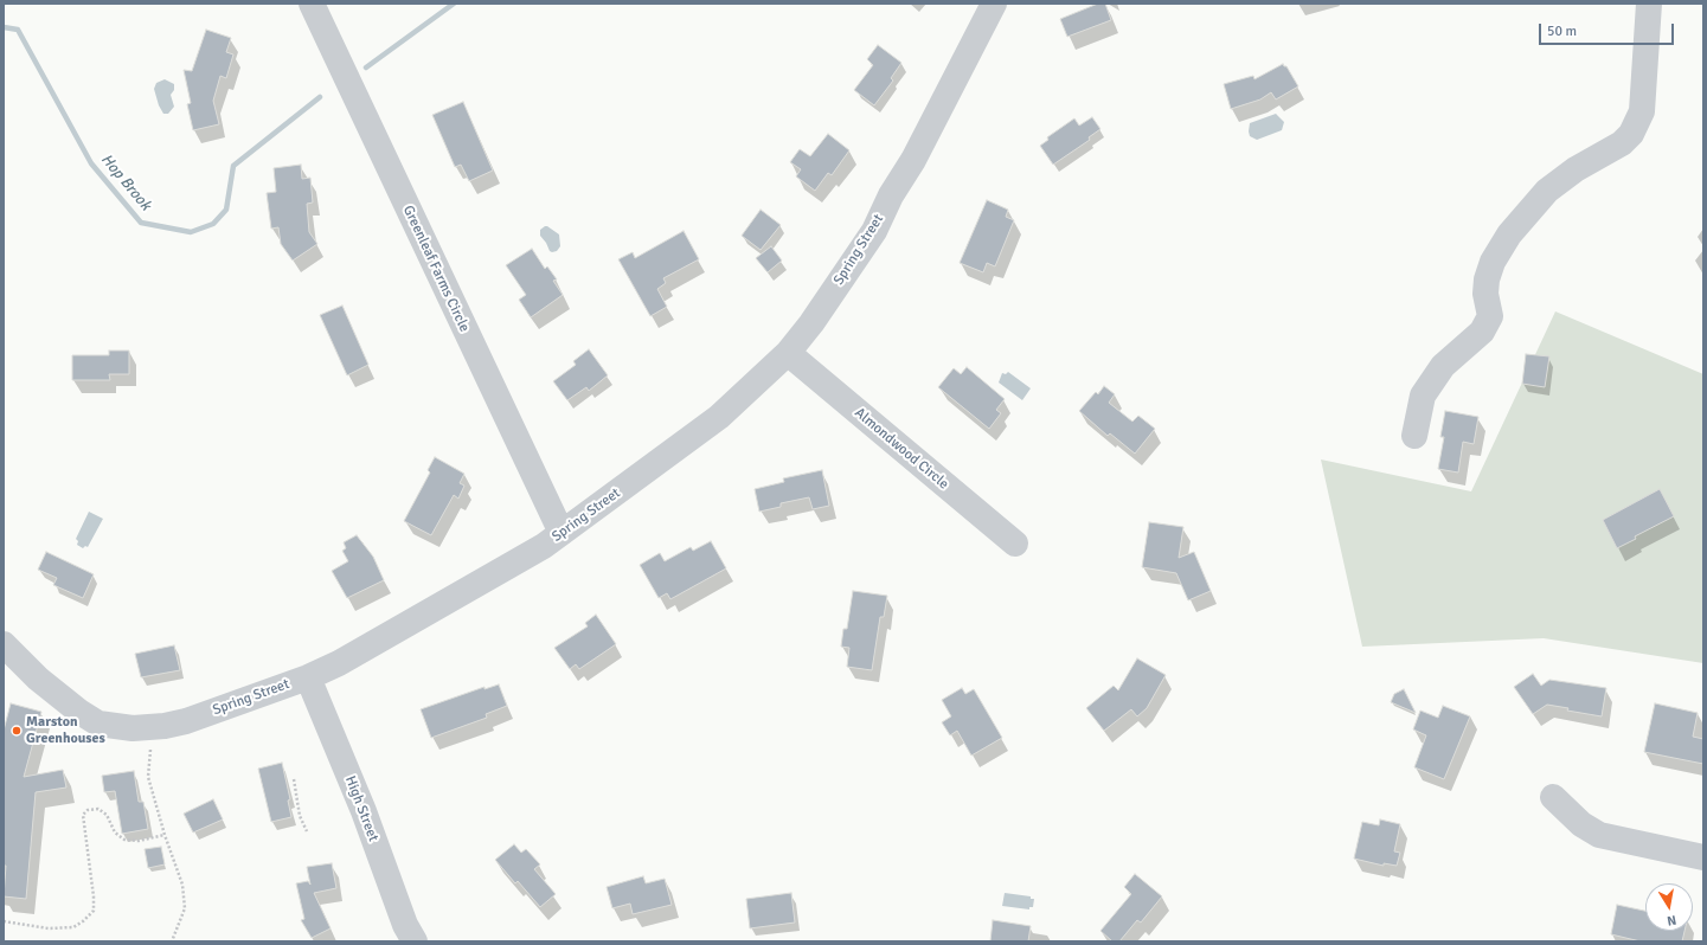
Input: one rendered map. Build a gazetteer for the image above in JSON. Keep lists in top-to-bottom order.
{
  "streets": {
    "street": [
      "Spring Street",
      "Greenleaf Farms Circle",
      "Almondwood Circle",
      "High Street"
    ]
  },
  "crossings": [
    ["Spring Street", "Greenleaf Farms Circle"],
    ["Spring Street", "Almondwood Circle"],
    ["Spring Street", "High Street"]
  ],
  "water": ["Hop Brook"],
  "places": ["Marston Greenhouses"],
  "scale_bar": "50 m",
  "north": "bottom"
}
